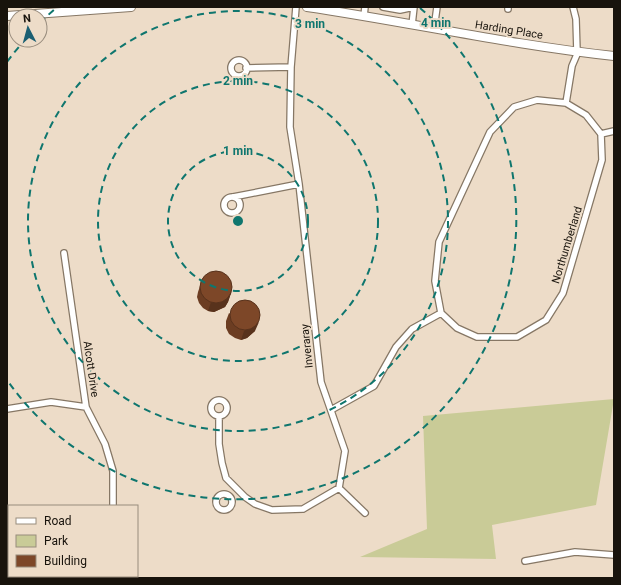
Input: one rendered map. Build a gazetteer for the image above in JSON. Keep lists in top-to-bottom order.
{
  "streets": {
    "main road": ["Harding Place"],
    "street": ["Northumberland", "Inveraray", "Alcott Drive"]
  },
  "legend": ["Road", "Park", "Building"],
  "north": "top",
  "rings": [
    "4 min",
    "3 min",
    "2 min",
    "1 min"
  ]
}
